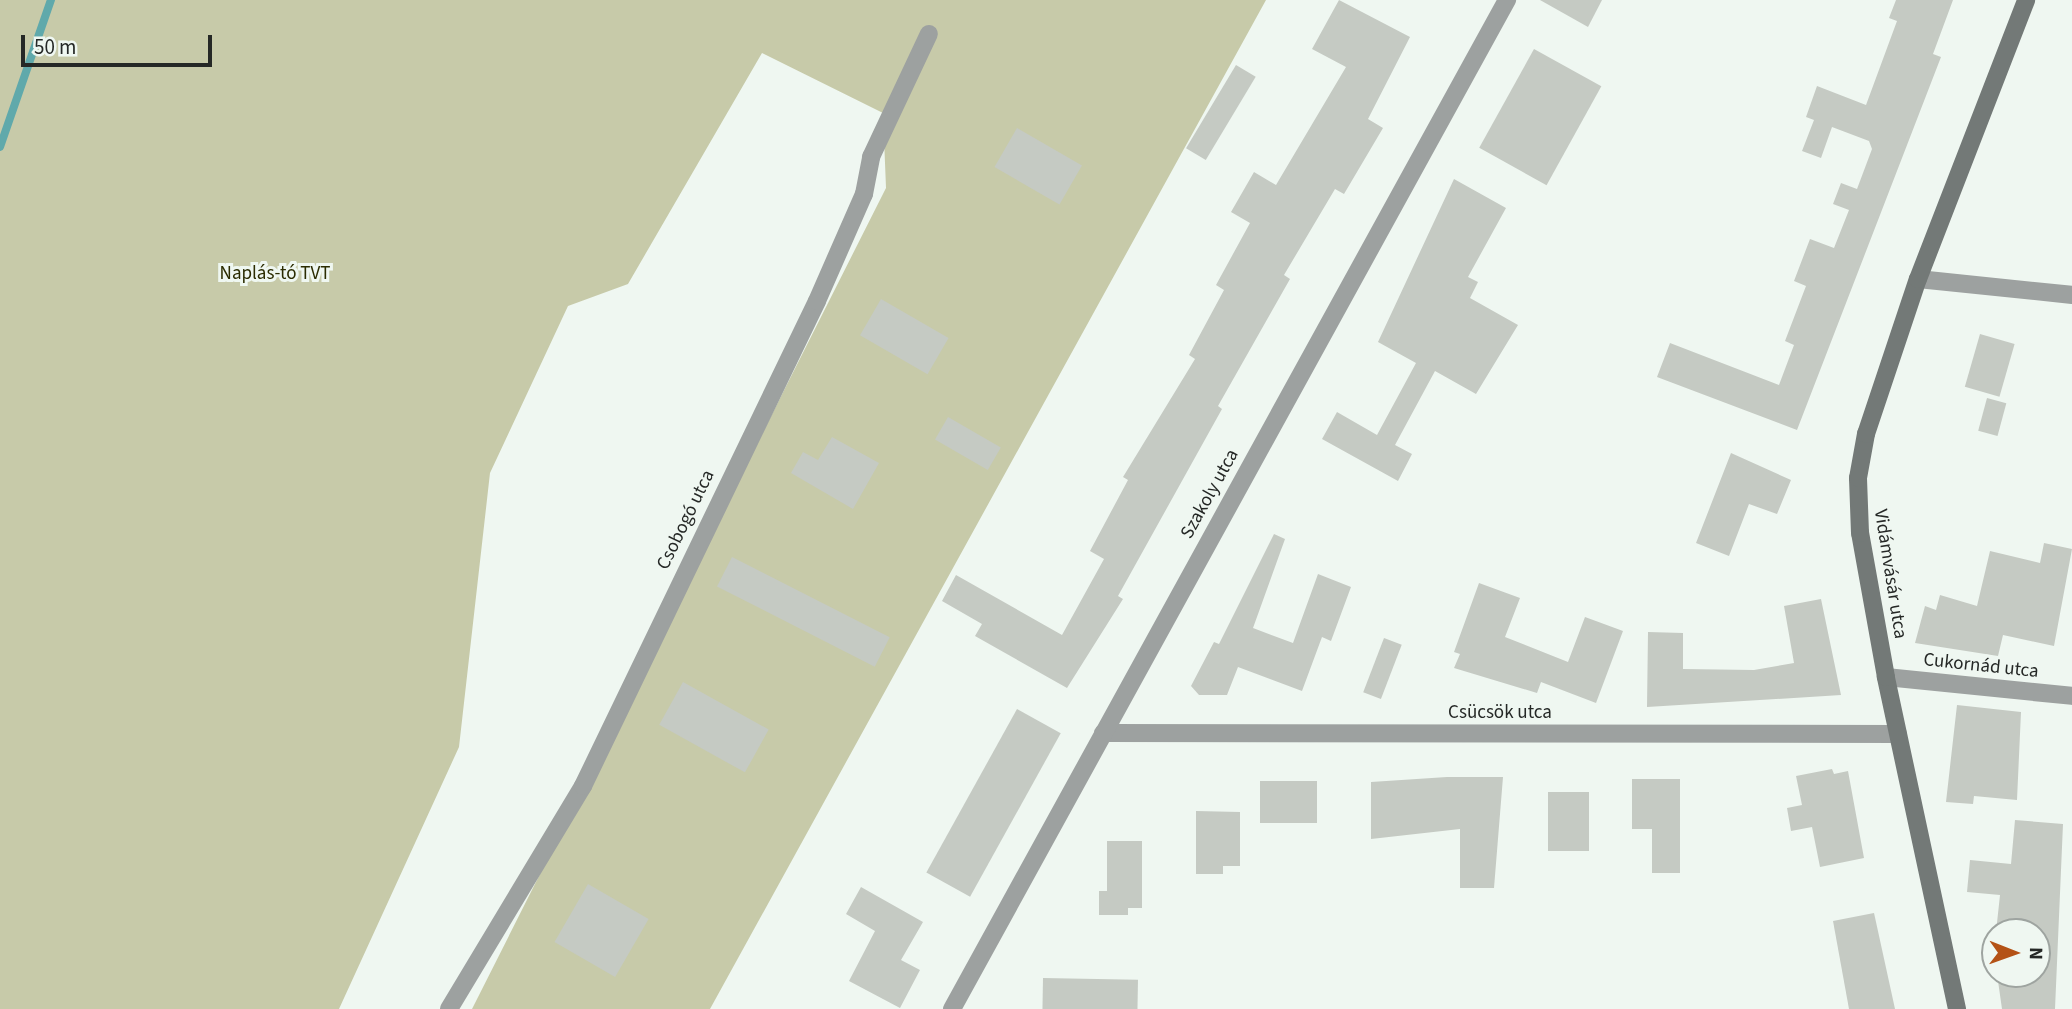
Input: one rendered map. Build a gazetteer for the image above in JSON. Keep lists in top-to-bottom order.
{
  "streets": {
    "main road": ["Vidámvásár utca"],
    "street": [
      "Szakoly utca",
      "Csobogó utca",
      "Cukornád utca",
      "Csücsök utca"
    ]
  },
  "crossings": [
    ["Szakoly utca", "Csücsök utca"],
    ["Vidámvásár utca", "Cukornád utca"],
    ["Vidámvásár utca", "Csücsök utca"]
  ],
  "parks": ["Naplás-tó TVT"],
  "scale_bar": "50 m",
  "north": "right"
}
